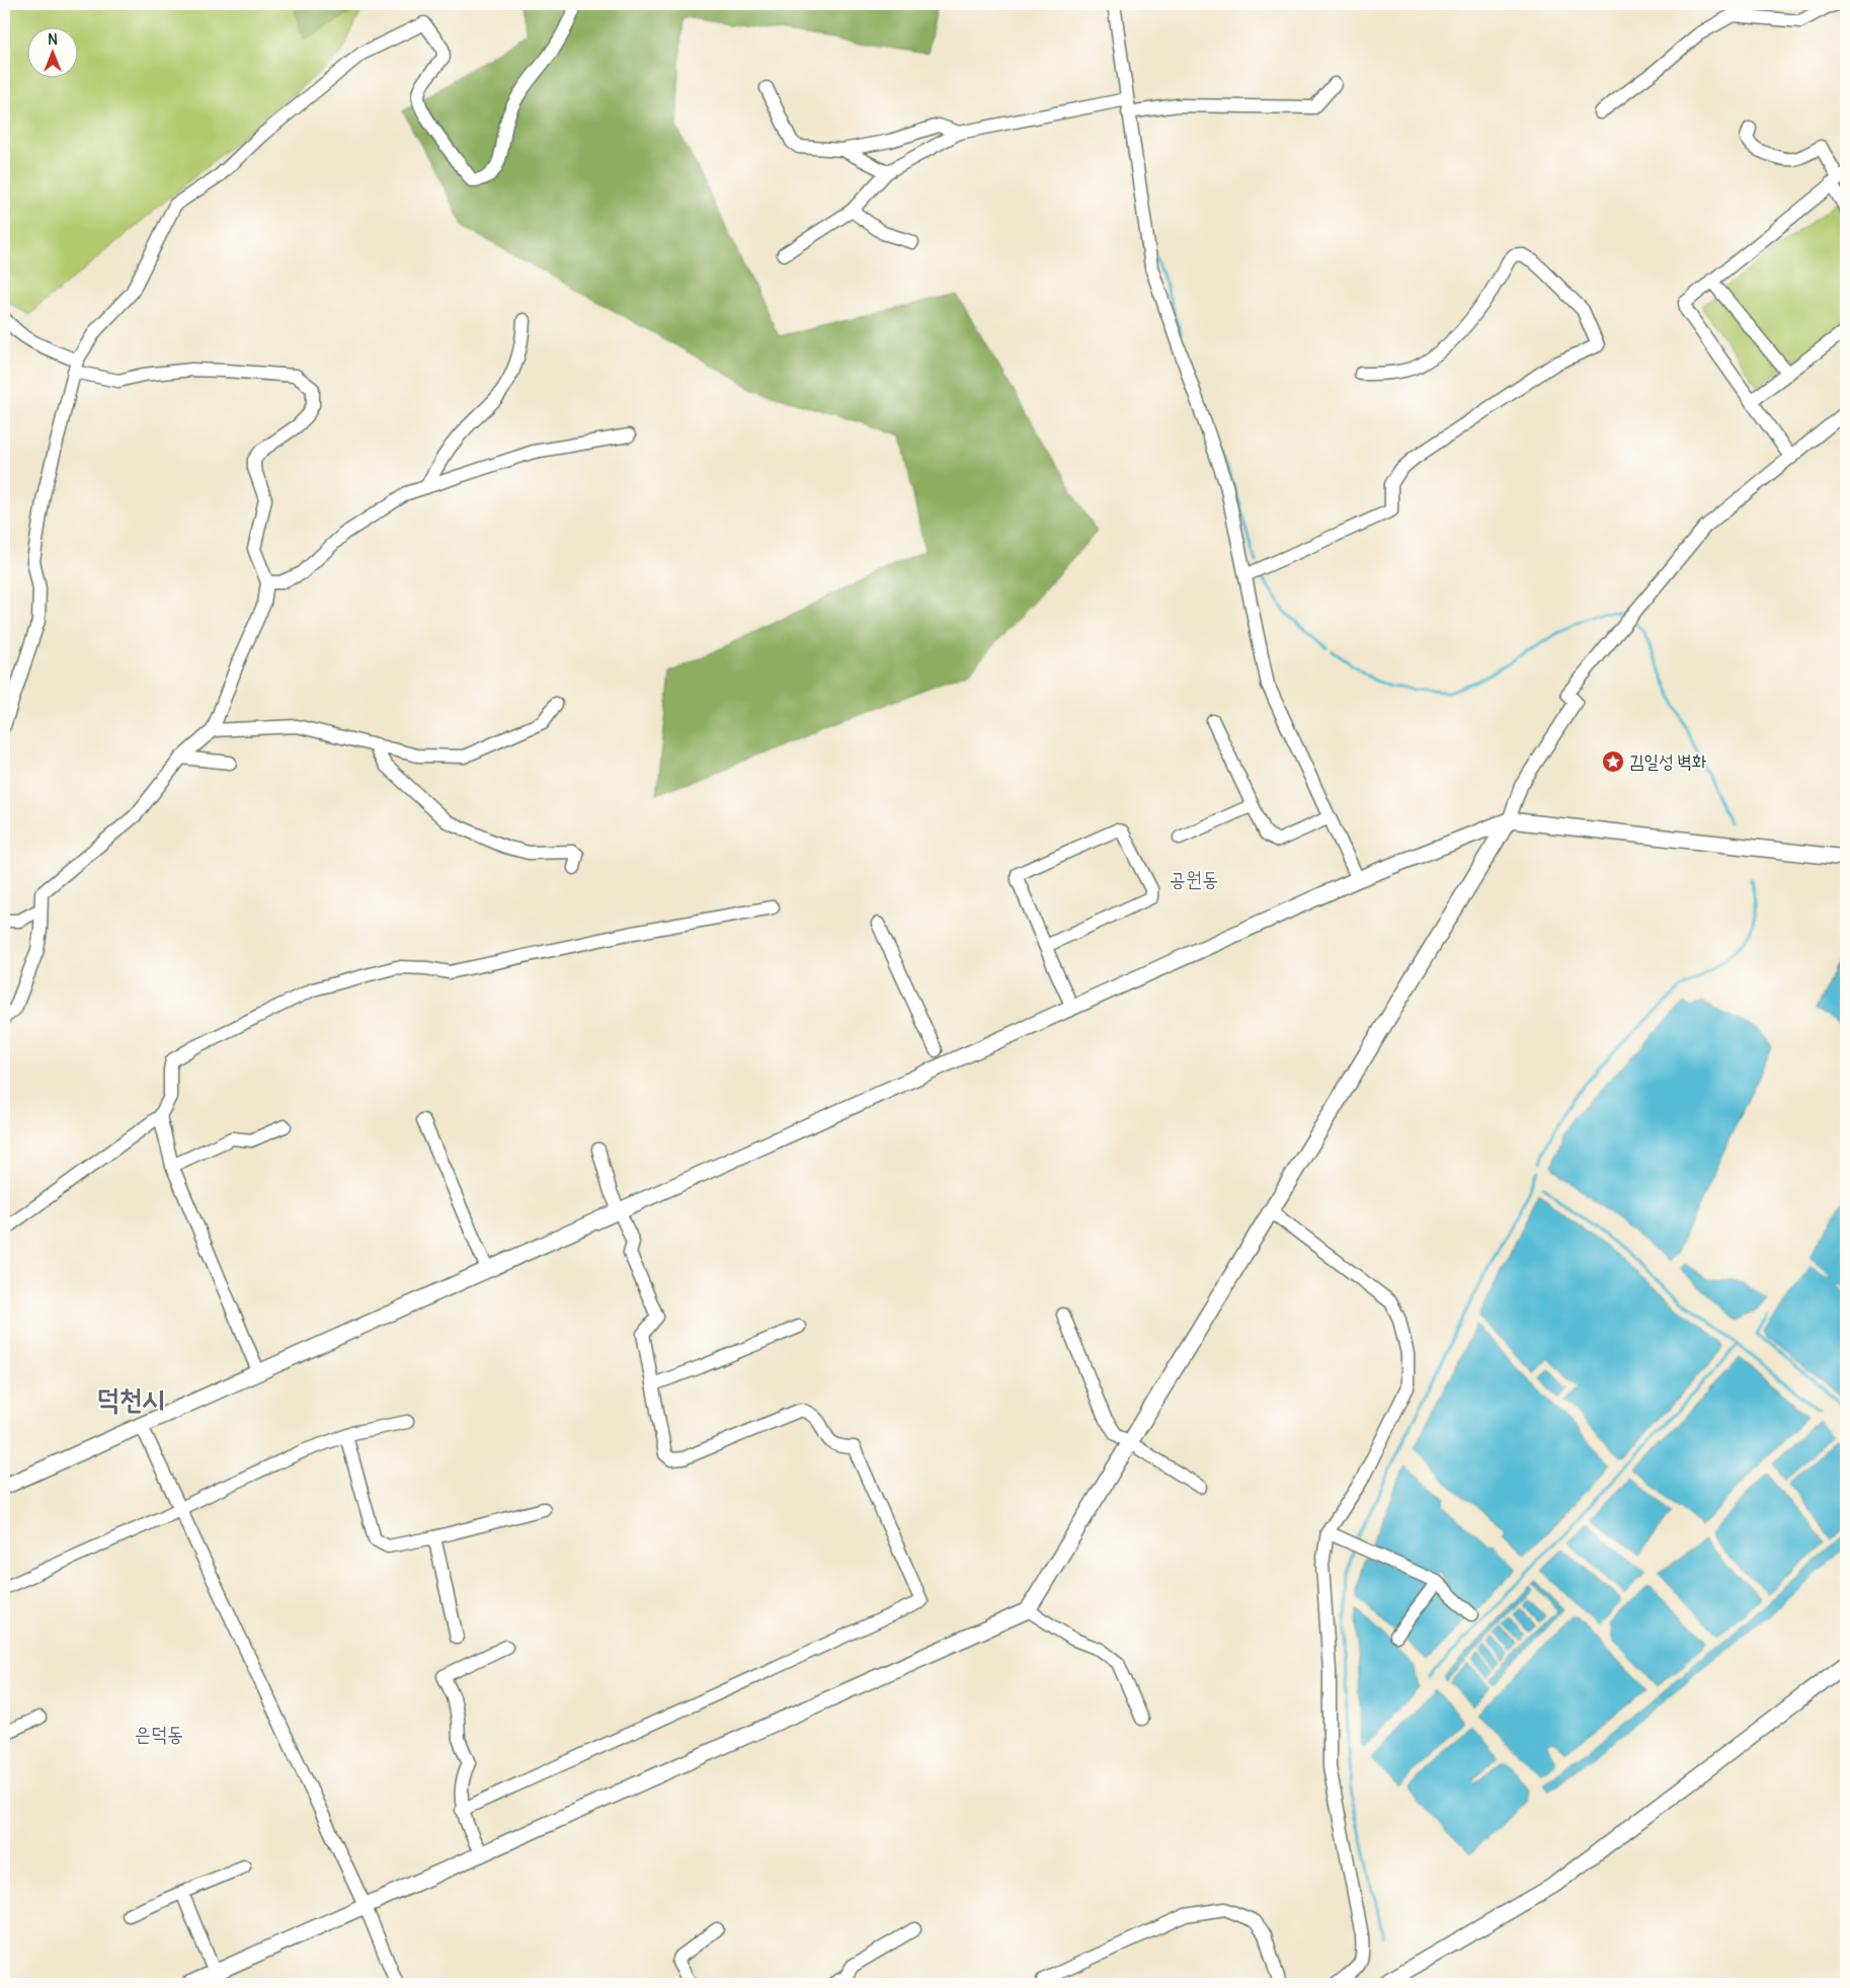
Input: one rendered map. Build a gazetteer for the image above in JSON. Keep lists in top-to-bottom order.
{
  "districts": ["공원동", "덕천시", "은덕동"],
  "places": {
    "place": ["김일성 벽화"]
  },
  "north": "top"
}
